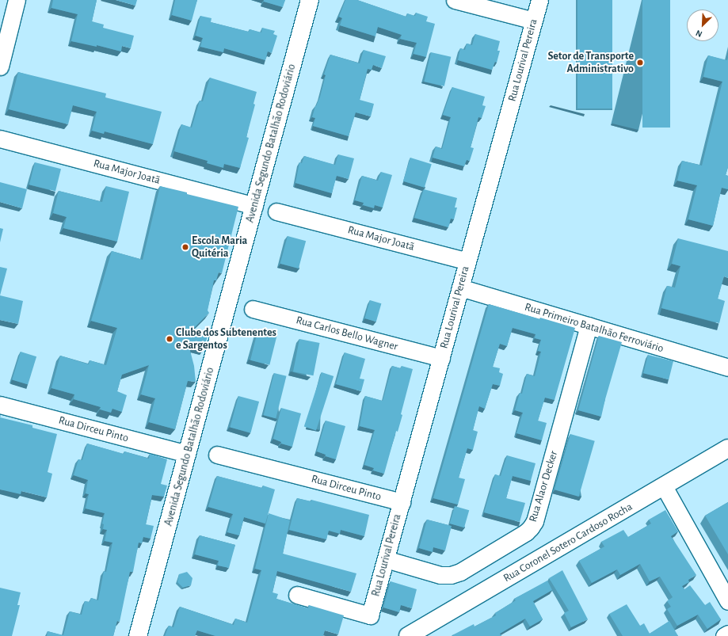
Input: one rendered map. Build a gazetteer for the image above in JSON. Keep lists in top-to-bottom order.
{
  "streets": {
    "street": [
      "Rua Lourival Pereira",
      "Avenida Segundo Batalhão Rodoviário",
      "Rua Major Joatã",
      "Rua Primeiro Batalhão Ferroviário",
      "Rua Carlos Bello Wagner",
      "Rua Dirceu Pinto",
      "Rua Alaor Decker",
      "Rua Coronel Sotero Cardoso Rocha"
    ]
  },
  "crossings": [
    ["Rua Lourival Pereira", "Rua Major Joatã"],
    ["Rua Lourival Pereira", "Rua Primeiro Batalhão Ferroviário"],
    ["Rua Lourival Pereira", "Rua Carlos Bello Wagner"],
    ["Rua Lourival Pereira", "Rua Dirceu Pinto"],
    ["Rua Lourival Pereira", "Rua Alaor Decker"],
    ["Avenida Segundo Batalhão Rodoviário", "Rua Major Joatã"],
    ["Avenida Segundo Batalhão Rodoviário", "Rua Dirceu Pinto"],
    ["Rua Primeiro Batalhão Ferroviário", "Rua Alaor Decker"]
  ],
  "places": ["Setor de Transporte Administrativo", "Escola Maria Quitéria", "Clube dos Subtenentes e Sargentos"],
  "north": "bottom left"
}
